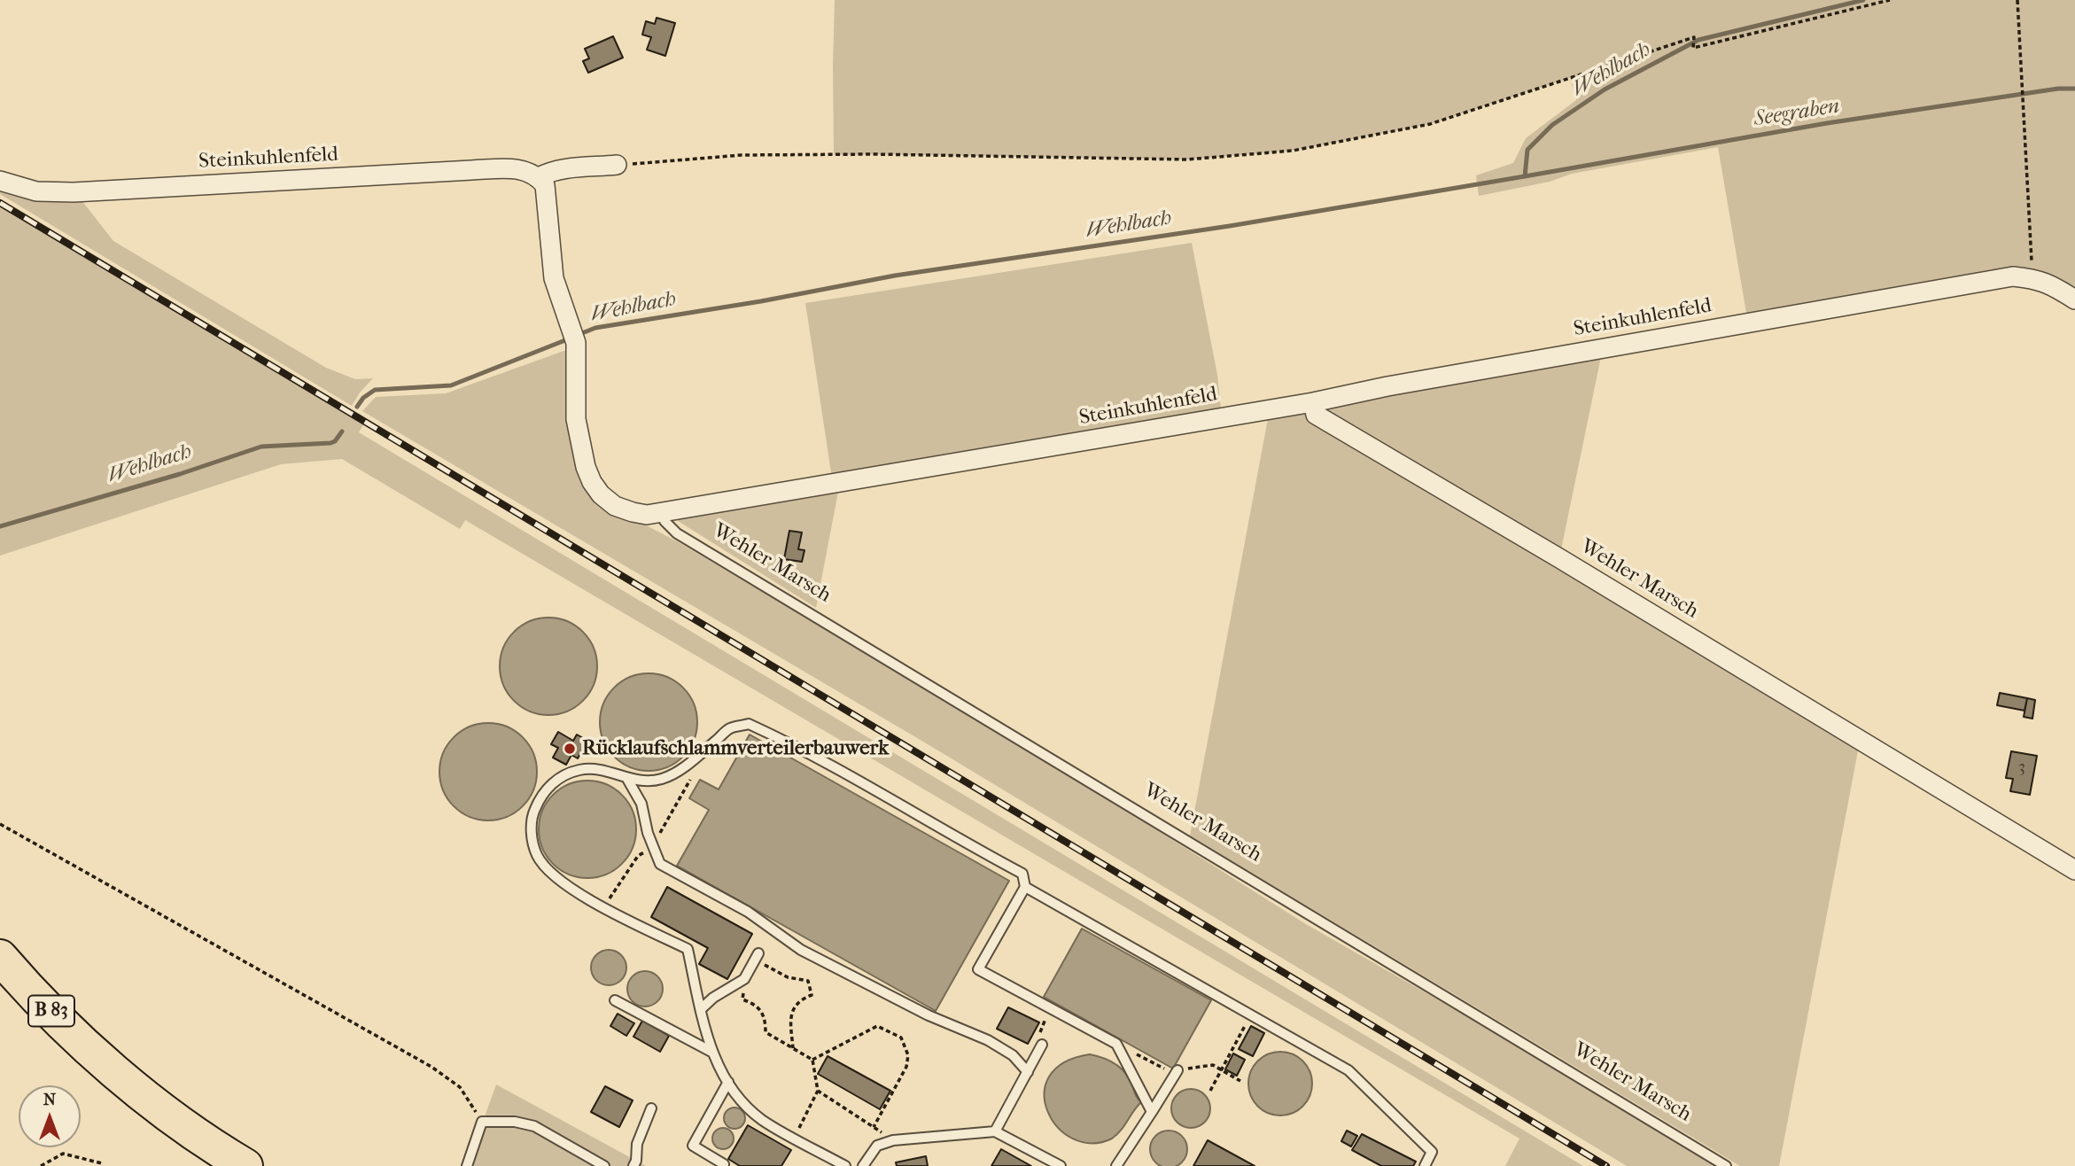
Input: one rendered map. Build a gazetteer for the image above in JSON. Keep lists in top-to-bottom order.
{
  "streets": {
    "highway": ["B 83"],
    "street": ["Steinkuhlenfeld", "Wehler Marsch"]
  },
  "crossings": [
    ["Steinkuhlenfeld", "Wehler Marsch"]
  ],
  "water": ["Wehlbach", "Seegraben"],
  "places": ["Rücklaufschlammverteilerbauwerk"],
  "house_numbers": ["3"],
  "north": "top"
}
